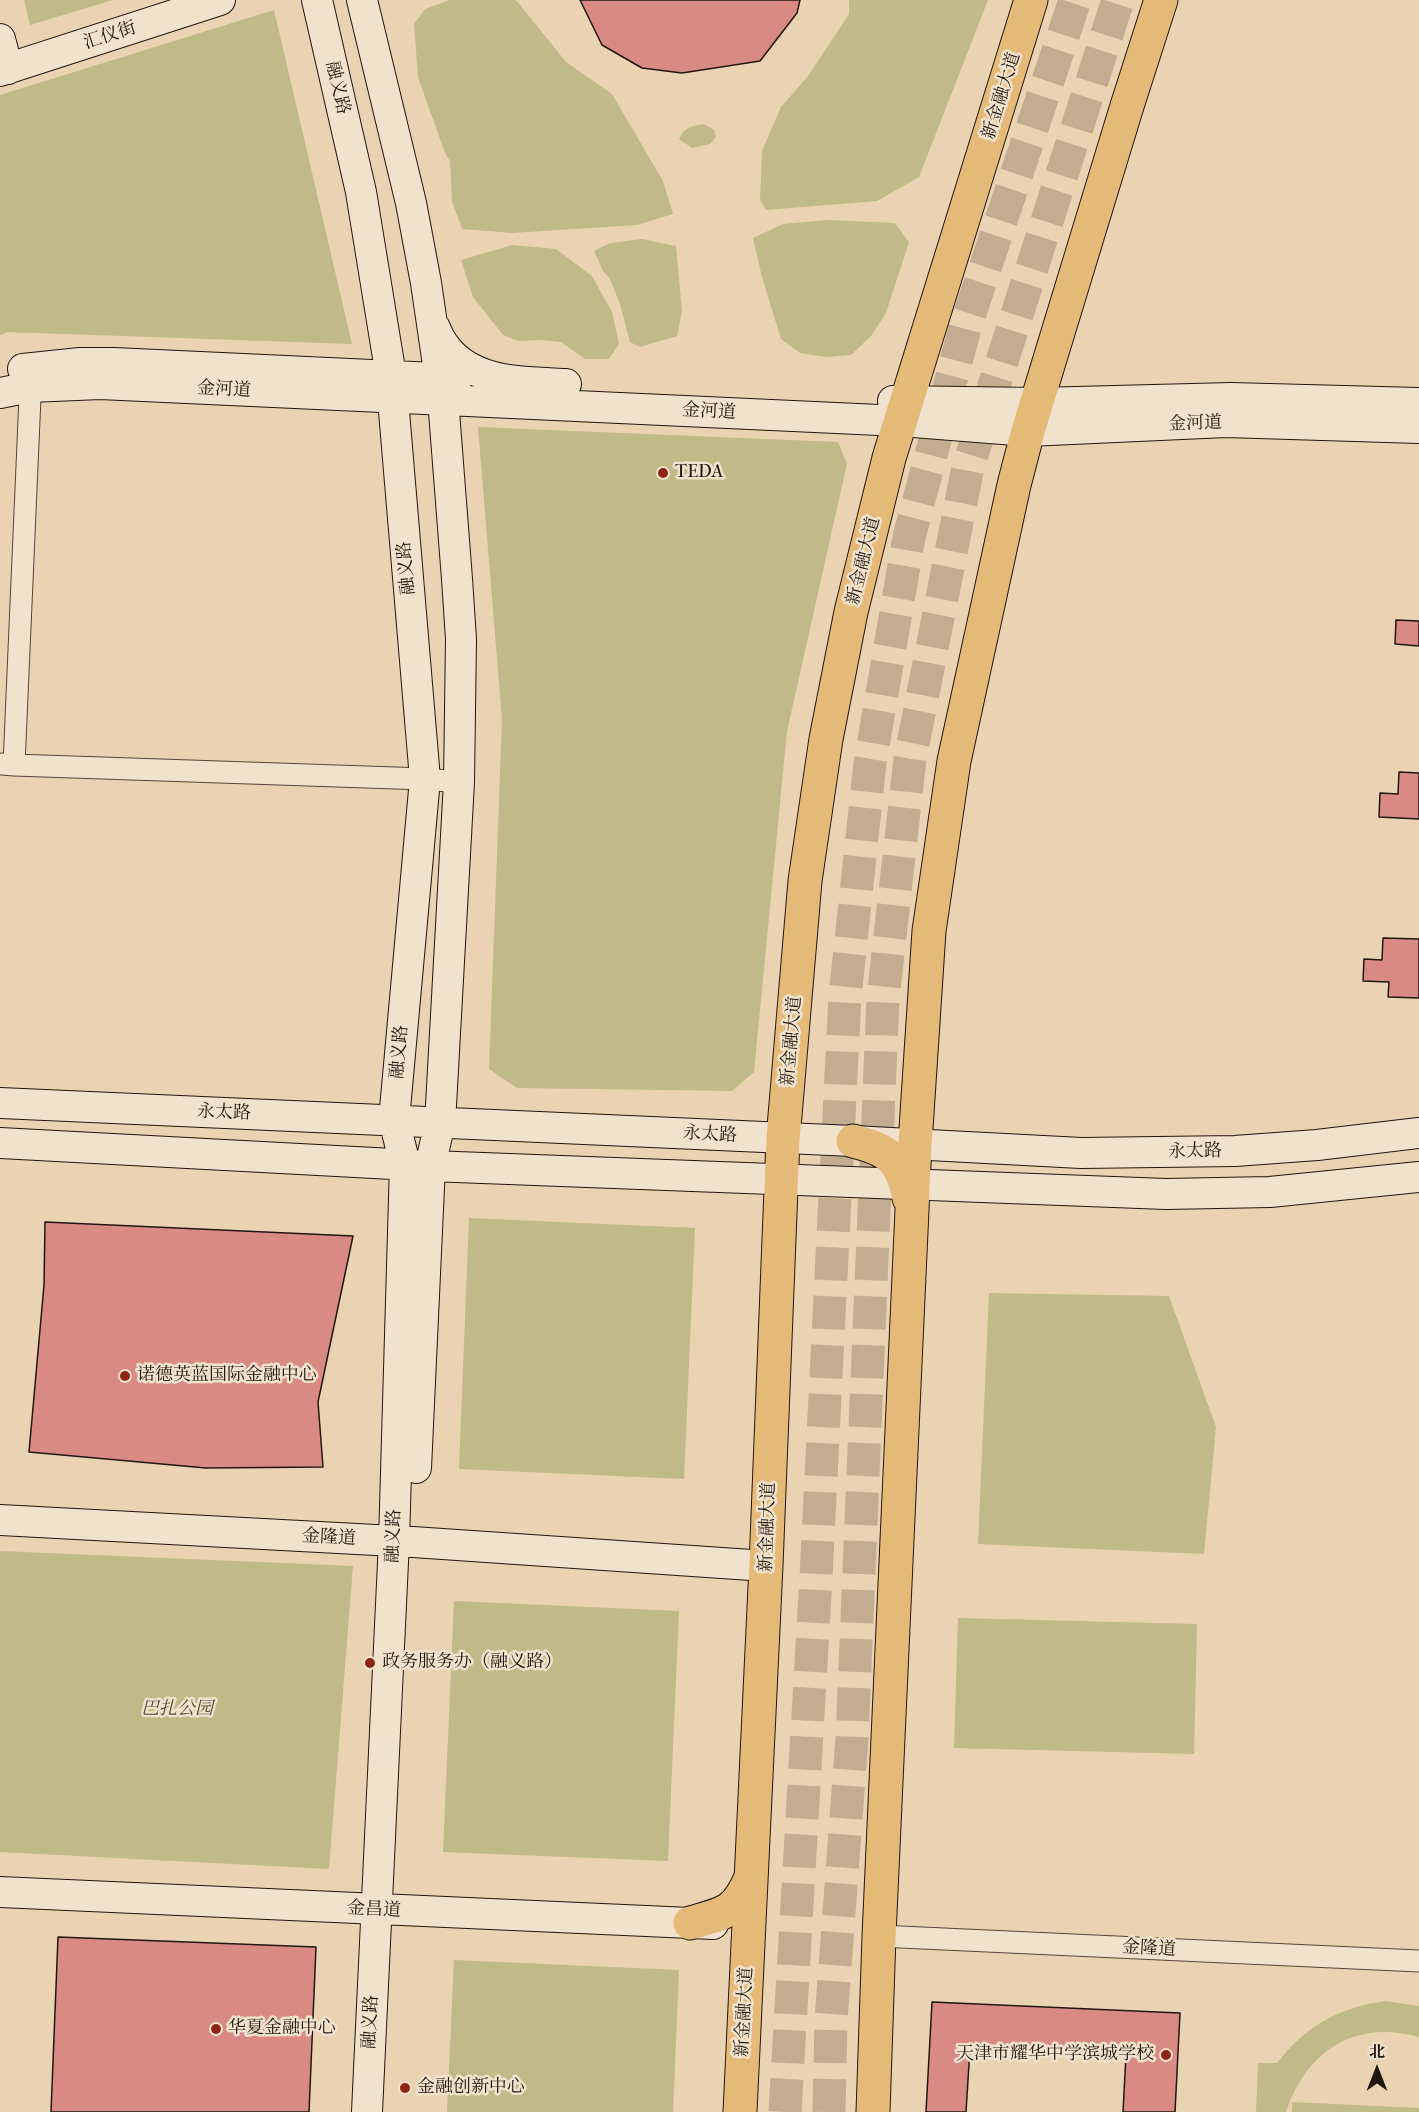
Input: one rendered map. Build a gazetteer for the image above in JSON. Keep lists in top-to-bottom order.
{
  "streets": {
    "main road": ["新金融大道"],
    "street": [
      "汇仪街",
      "融义路",
      "金河道",
      "永太路",
      "金隆道",
      "金昌道"
    ]
  },
  "crossings": [
    ["融义路", "金河道"],
    ["融义路", "永太路"],
    ["融义路", "金隆道"],
    ["融义路", "金昌道"],
    ["新金融大道", "金河道"],
    ["新金融大道", "永太路"],
    ["新金融大道", "金隆道"],
    ["新金融大道", "金昌道"]
  ],
  "parks": ["巴扎公园"],
  "places": [
    "TEDA",
    "诺德英蓝国际金融中心",
    "政务服务办（融义路）",
    "华夏金融中心",
    "天津市耀华中学滨城学校",
    "金融创新中心"
  ],
  "north": "top"
}
